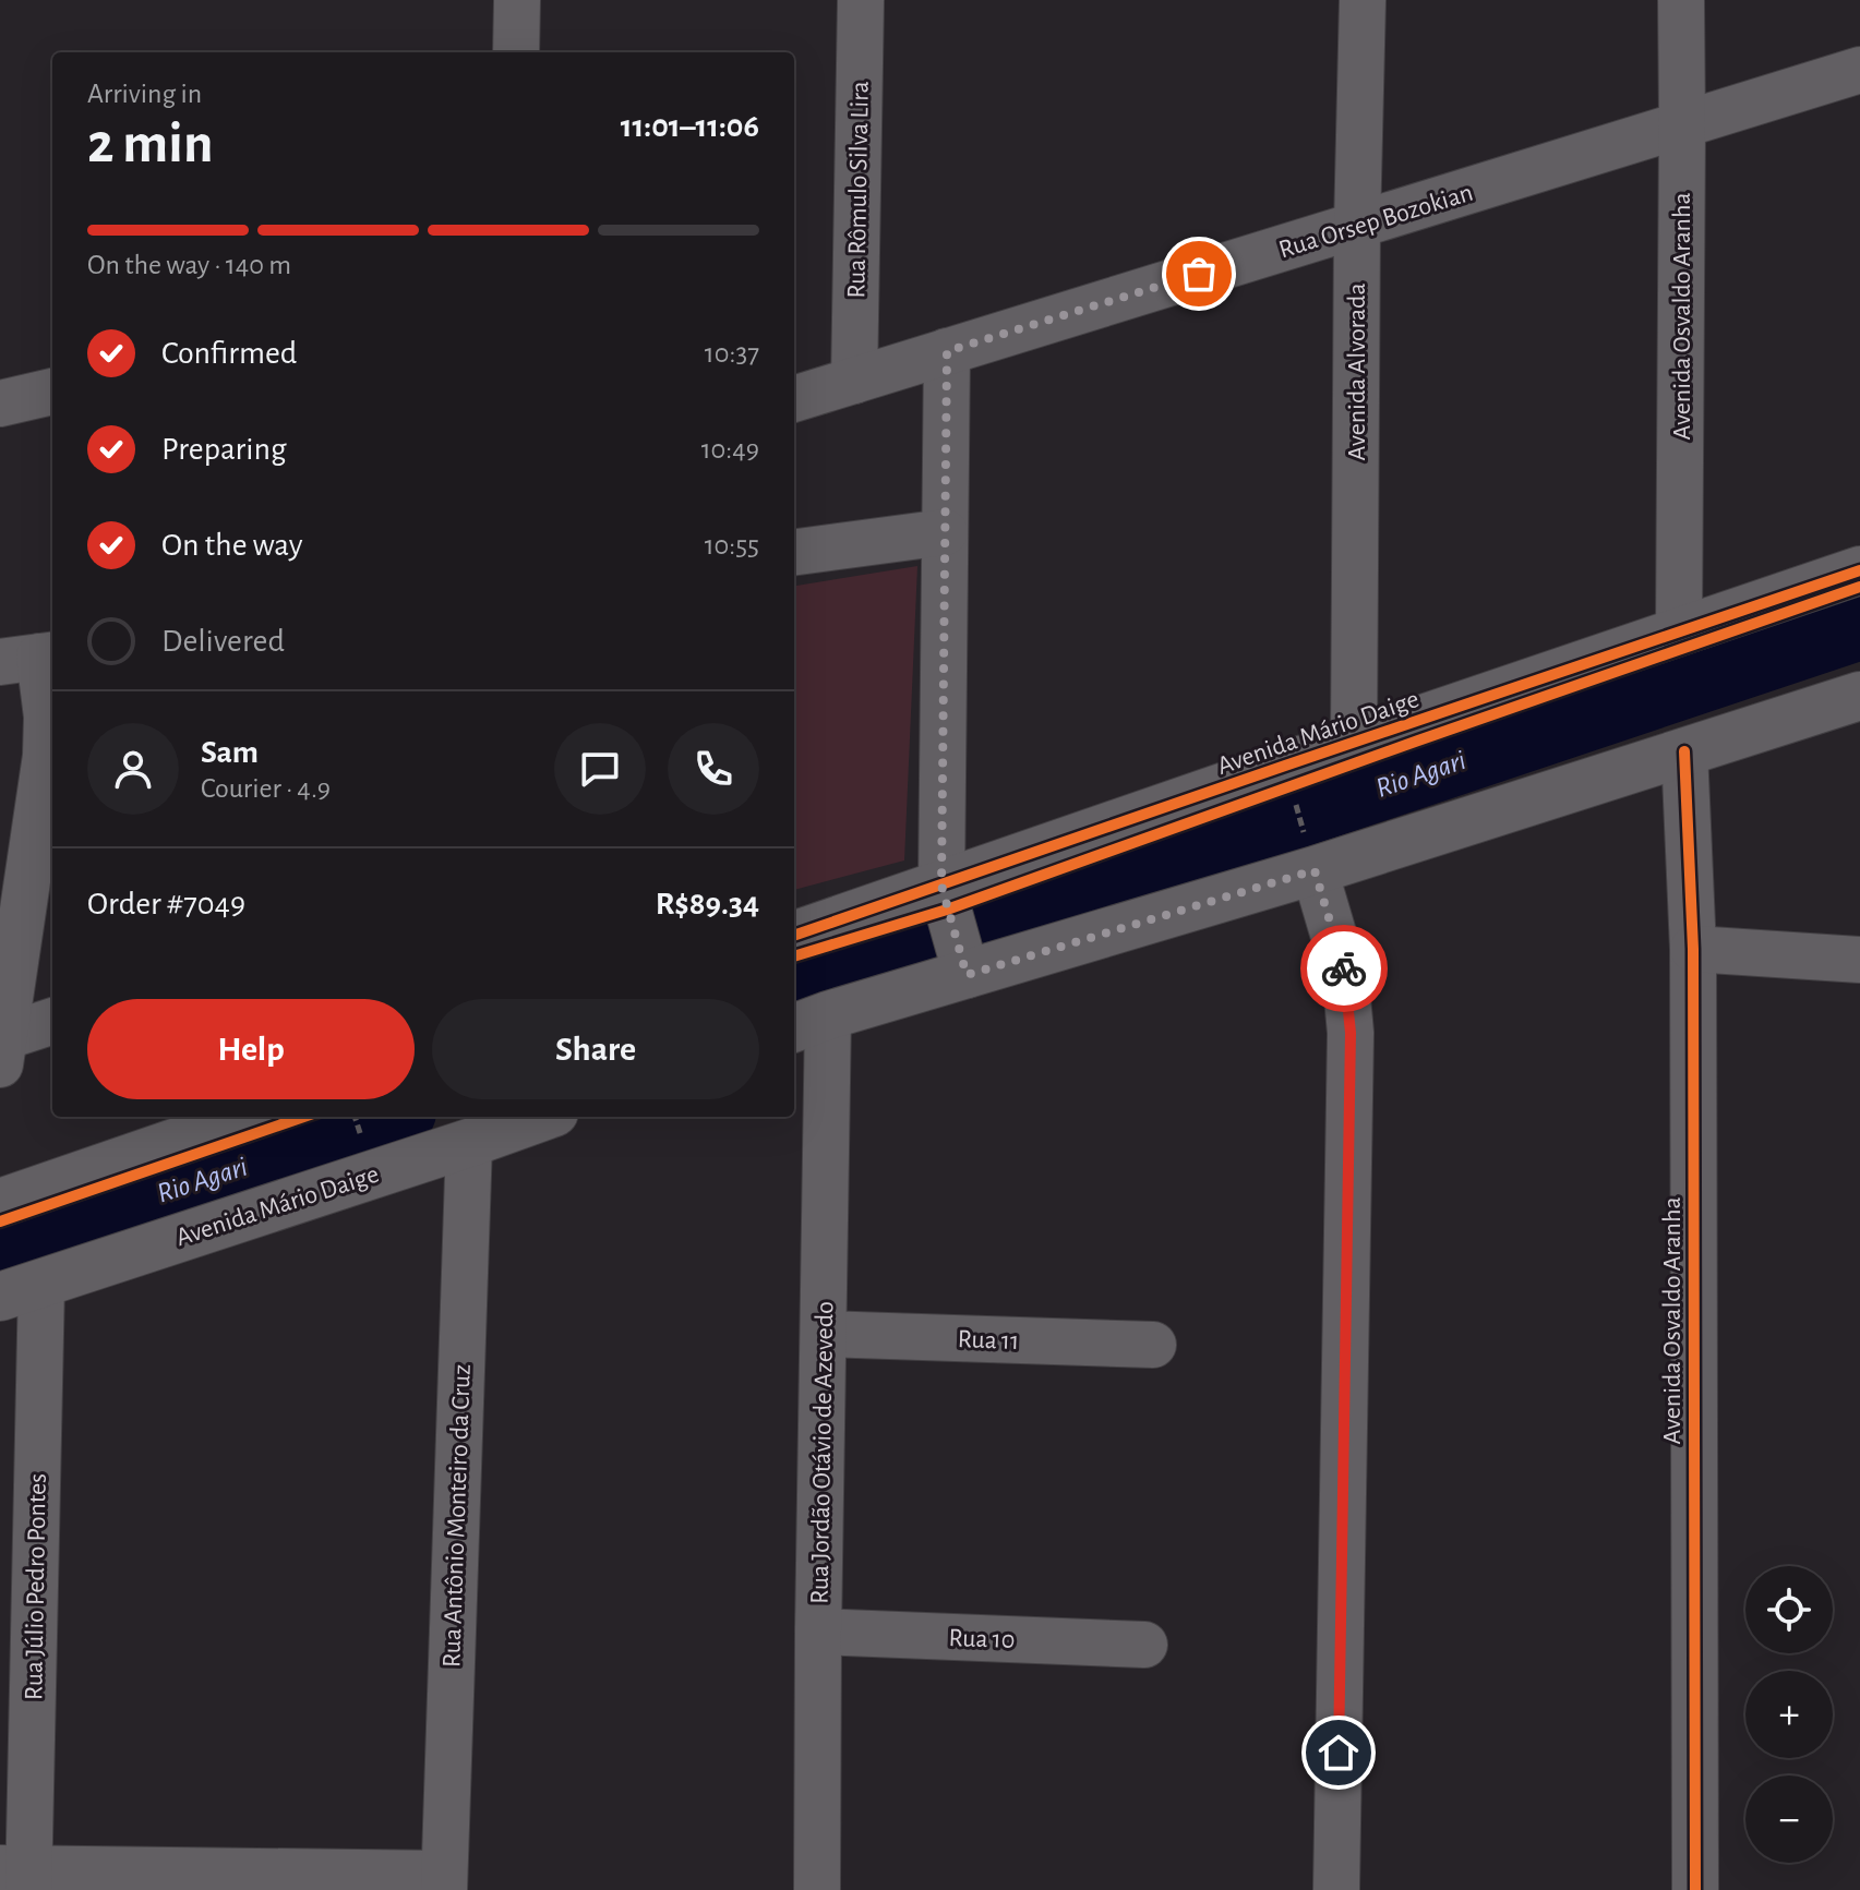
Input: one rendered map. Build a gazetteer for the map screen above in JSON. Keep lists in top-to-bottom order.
{
  "streets": {
    "street": [
      "Rua Rômulo Silva Lira",
      "Rua Orsep Bozokian",
      "Avenida Osvaldo Aranha",
      "Avenida Alvorada",
      "Avenida Mário Daige",
      "Rua 11",
      "Rua Jordão Otávio de Azevedo",
      "Rua Antônio Monteiro da Cruz",
      "Rua Júlio Pedro Pontes",
      "Rua 10"
    ]
  },
  "crossings": [
    ["Rua Rômulo Silva Lira", "Rua Orsep Bozokian"],
    ["Rua Orsep Bozokian", "Avenida Osvaldo Aranha"],
    ["Rua Orsep Bozokian", "Avenida Alvorada"],
    ["Avenida Osvaldo Aranha", "Avenida Mário Daige"],
    ["Avenida Alvorada", "Avenida Mário Daige"],
    ["Avenida Mário Daige", "Rua Antônio Monteiro da Cruz"],
    ["Avenida Mário Daige", "Rua Júlio Pedro Pontes"],
    ["Rua 11", "Rua Jordão Otávio de Azevedo"],
    ["Rua Jordão Otávio de Azevedo", "Rua 10"]
  ],
  "water": ["Rio Agari"],
  "page": {
    "heading": ["2 min", "Arriving in", "11:01–11:06"],
    "panel": [
      "Sam",
      "Courier · 4.9",
      "Order #7049",
      "R$89.34"
    ],
    "bar": "On the way · 140 m",
    "list": [
      ["Confirmed", "10:37"],
      ["Preparing", "10:49"],
      ["On the way", "10:55"],
      "Delivered"
    ],
    "buttons": ["Help", "Share"],
    "map_buttons": ["+", "−"]
  }
}
